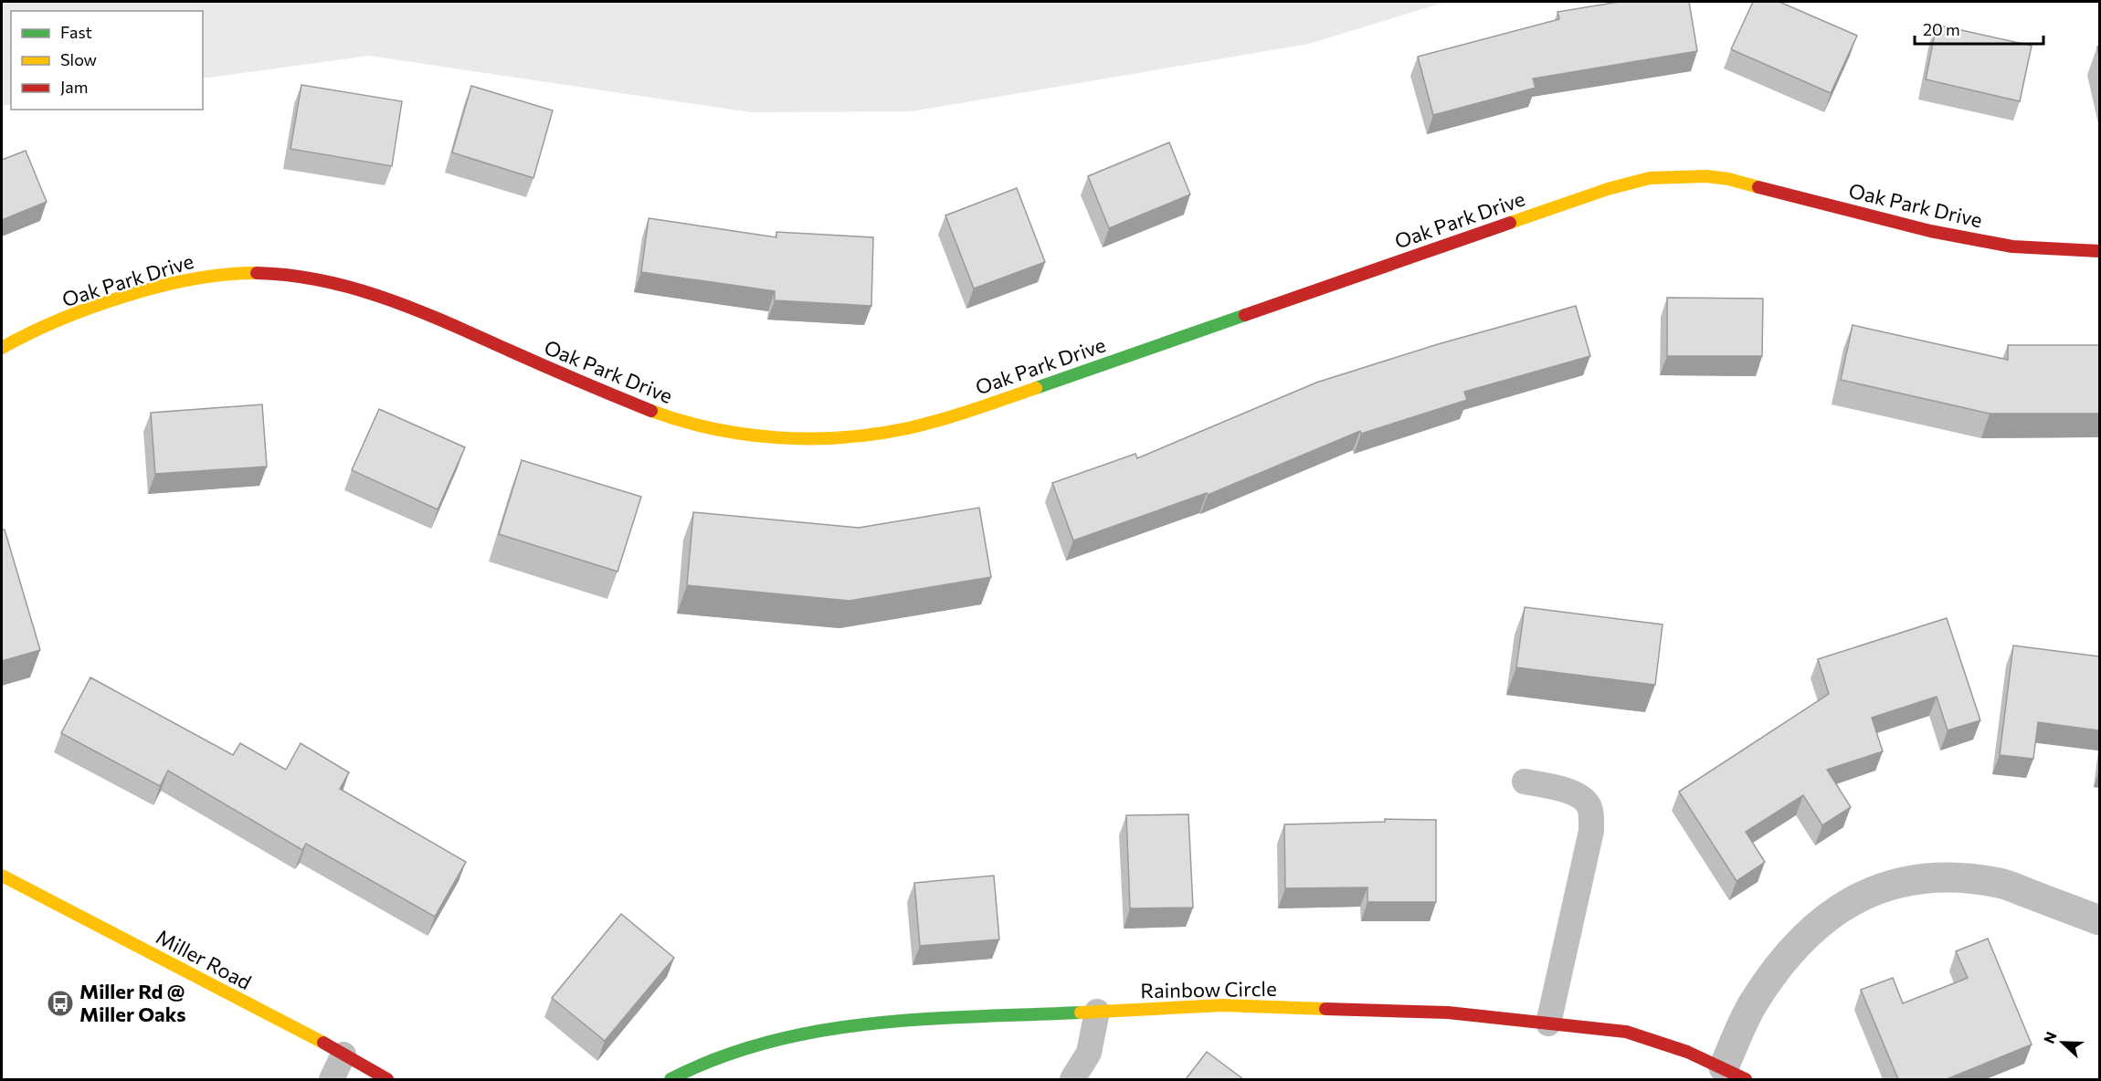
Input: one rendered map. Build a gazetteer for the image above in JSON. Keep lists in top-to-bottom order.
{
  "streets": {
    "street": ["Oak Park Drive", "Miller Road", "Rainbow Circle"]
  },
  "places": {
    "bus stop": ["Miller Rd @ Miller Oaks"]
  },
  "legend": ["Fast", "Slow", "Jam"],
  "scale_bar": "20 m",
  "north": "left"
}
